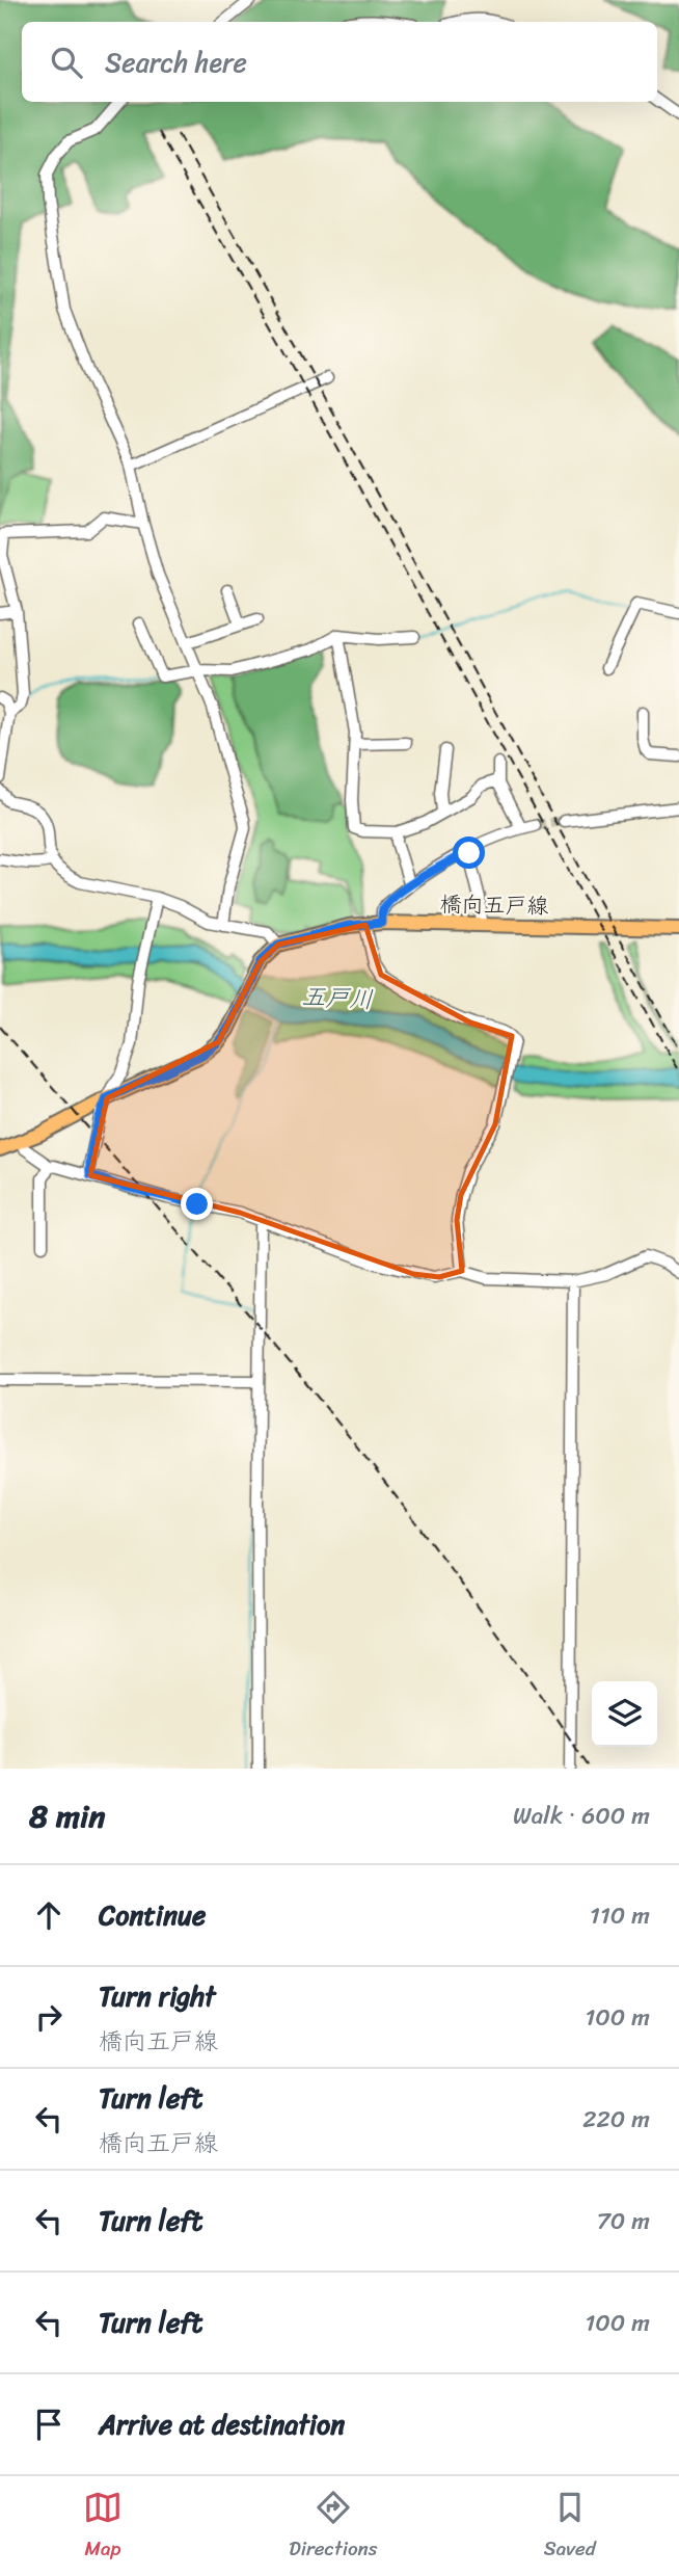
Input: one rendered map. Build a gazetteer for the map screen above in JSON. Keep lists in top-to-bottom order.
{
  "streets": {
    "main road": ["橋向五戸線"]
  },
  "water": ["五戸川"],
  "page": {
    "search": "Search here",
    "heading": ["8 min", "Walk · 600 m"],
    "list": [
      ["Continue", "110 m"],
      ["Turn right", "橋向五戸線", "100 m"],
      ["Turn left", "橋向五戸線", "220 m"],
      ["Turn left", "70 m"],
      ["Turn left", "100 m"],
      "Arrive at destination"
    ],
    "nav": ["Map", "Directions", "Saved"]
  }
}
